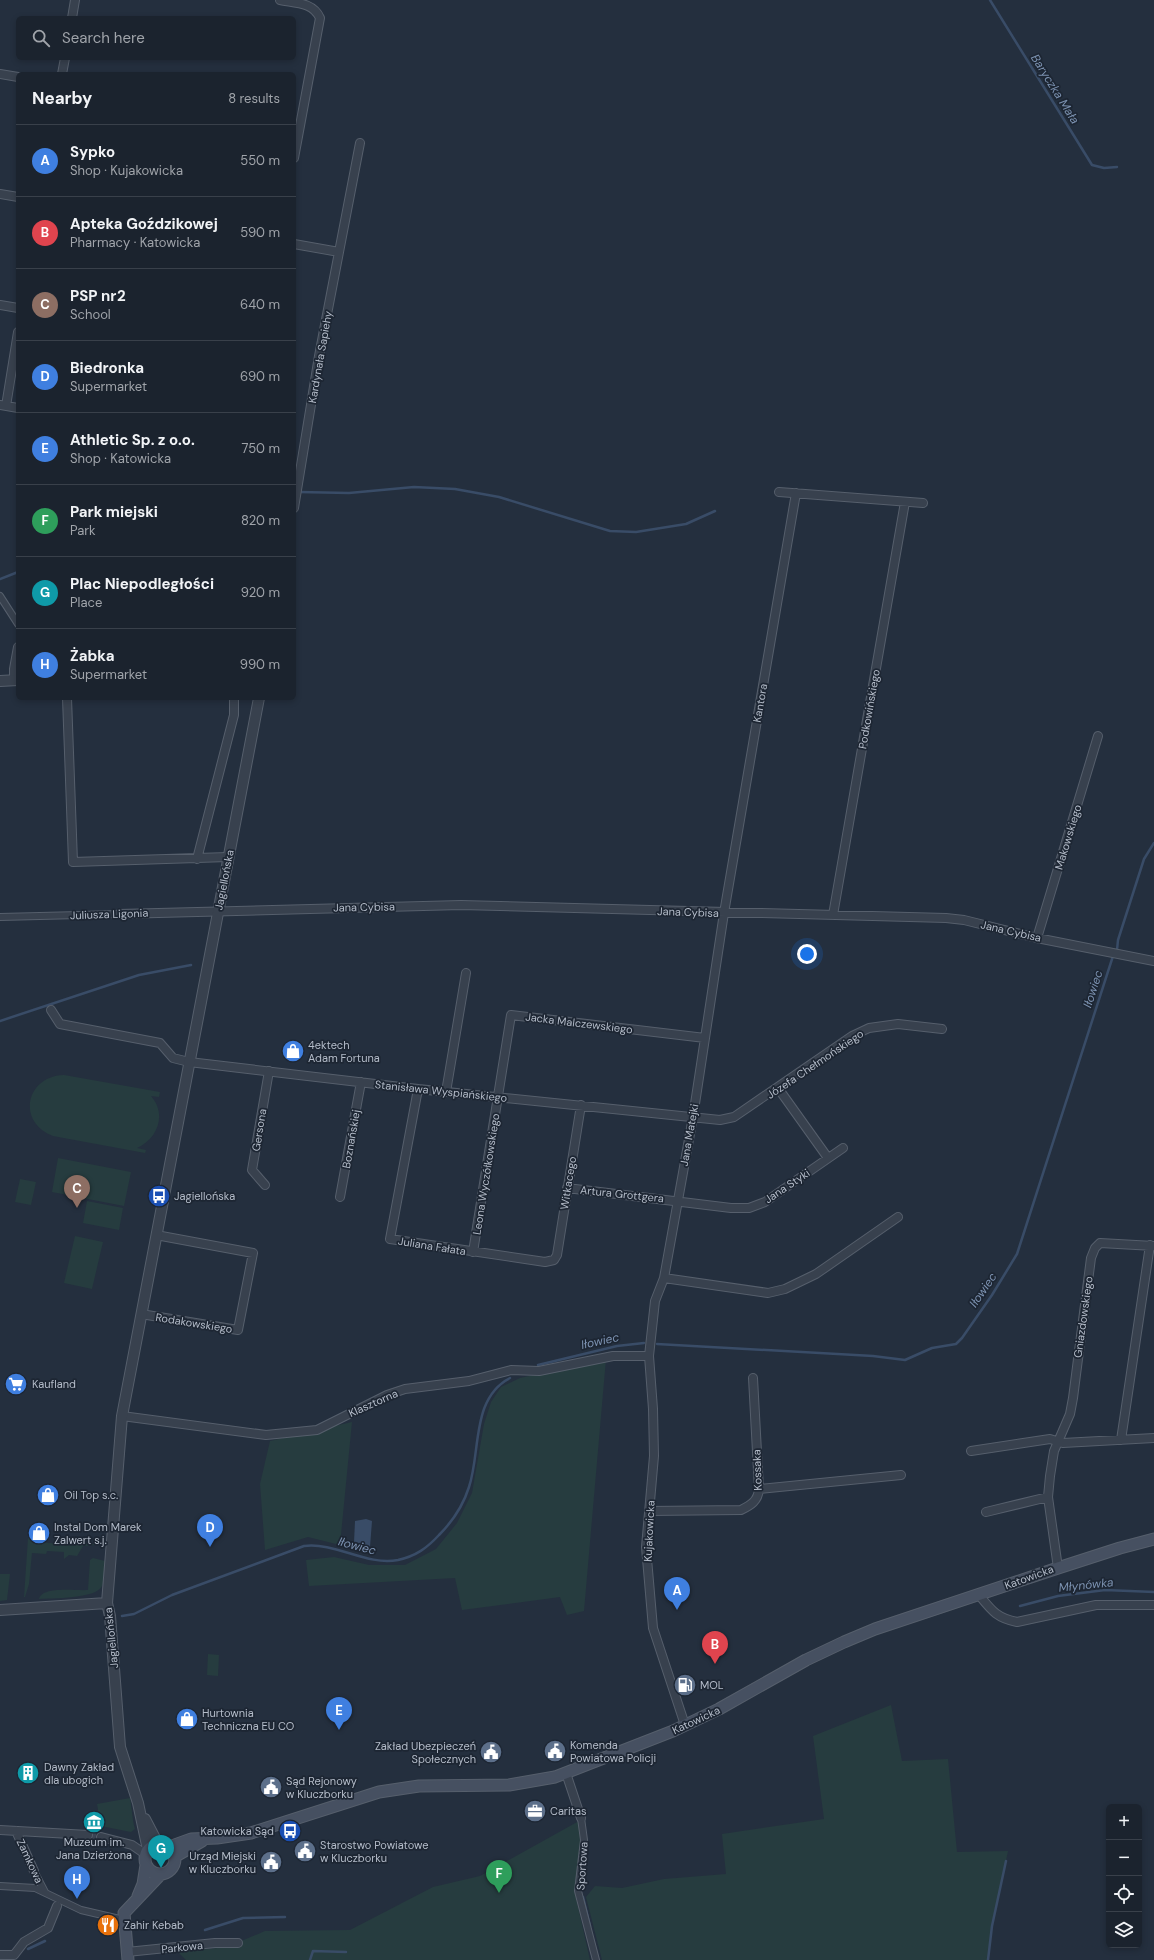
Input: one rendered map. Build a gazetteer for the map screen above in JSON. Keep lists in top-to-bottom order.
{
  "streets": {
    "main road": ["Katowicka"],
    "street": [
      "Kardynała Sapiehy",
      "Kantora",
      "Podkowińskiego",
      "Makowskiego",
      "Jagiellońska",
      "Jana Cybisa",
      "Juliusza Ligonia",
      "Jacka Malczewskiego",
      "Józefa Chełmońskiego",
      "Stanisława Wyspiańskiego",
      "Gersona",
      "Jana Matejki",
      "Boznańskiej",
      "Leona Wyczółkowskiego",
      "Witkacego",
      "Jana Styki",
      "Artura Grottgera",
      "Juliana Fałata",
      "Gniazdowskiego",
      "Rodakowskiego",
      "Klasztorna",
      "Kossaka",
      "Kujakowicka",
      "Zamkowa",
      "Sportowa",
      "Parkowa"
    ]
  },
  "crossings": [
    ["Kantora", "Jana Cybisa"],
    ["Kantora", "Jana Matejki"],
    ["Podkowińskiego", "Jana Cybisa"],
    ["Makowskiego", "Jana Cybisa"],
    ["Jagiellońska", "Jana Cybisa"],
    ["Jagiellońska", "Juliusza Ligonia"],
    ["Jagiellońska", "Stanisława Wyspiańskiego"],
    ["Jagiellońska", "Rodakowskiego"],
    ["Jagiellońska", "Klasztorna"],
    ["Jagiellońska", "Katowicka"],
    ["Jana Cybisa", "Juliusza Ligonia"],
    ["Jana Cybisa", "Jana Matejki"],
    ["Jacka Malczewskiego", "Stanisława Wyspiańskiego"],
    ["Jacka Malczewskiego", "Jana Matejki"],
    ["Jacka Malczewskiego", "Leona Wyczółkowskiego"],
    ["Józefa Chełmońskiego", "Stanisława Wyspiańskiego"],
    ["Józefa Chełmońskiego", "Jana Matejki"],
    ["Stanisława Wyspiańskiego", "Gersona"],
    ["Stanisława Wyspiańskiego", "Jana Matejki"],
    ["Stanisława Wyspiańskiego", "Boznańskiej"],
    ["Stanisława Wyspiańskiego", "Leona Wyczółkowskiego"],
    ["Stanisława Wyspiańskiego", "Witkacego"],
    ["Stanisława Wyspiańskiego", "Juliana Fałata"],
    ["Jana Matejki", "Jana Styki"],
    ["Jana Matejki", "Artura Grottgera"],
    ["Jana Matejki", "Klasztorna"],
    ["Jana Matejki", "Kujakowicka"],
    ["Leona Wyczółkowskiego", "Juliana Fałata"],
    ["Witkacego", "Artura Grottgera"],
    ["Witkacego", "Juliana Fałata"],
    ["Jana Styki", "Artura Grottgera"],
    ["Gniazdowskiego", "Katowicka"],
    ["Klasztorna", "Kujakowicka"],
    ["Kossaka", "Kujakowicka"],
    ["Kujakowicka", "Katowicka"],
    ["Katowicka", "Sportowa"]
  ],
  "water": ["Baryczka Mała", "Iłowiec", "Młynówka"],
  "places": {
    "shop": [
      "4ektech Adam Fortuna",
      "Oil Top s.c.",
      "Instal Dom Marek Zalwert s.j.",
      "Hurtownia Techniczna EU CO"
    ],
    "bus stop": ["Jagiellońska", "Katowicka Sąd"],
    "supermarket": ["Kaufland"],
    "fuel station": ["MOL"],
    "public building": [
      "Komenda Powiatowa Policji",
      "Zakład Ubezpieczeń Społecznych",
      "Sąd Rejonowy w Kluczborku",
      "Starostwo Powiatowe w Kluczborku",
      "Urząd Miejski w Kluczborku"
    ],
    "building": ["Dawny Zakład dla ubogich"],
    "office": ["Caritas"],
    "museum": ["Muzeum im. Jana Dzierżona"],
    "restaurant": ["Zahir Kebab"]
  },
  "page": {
    "search": "Search here",
    "heading": ["Nearby", "8 results"],
    "list": [
      {
        "mark": "A",
        "name": "Sypko",
        "note": "Shop · Kujakowicka",
        "value": "550 m"
      },
      {
        "mark": "B",
        "name": "Apteka Goździkowej",
        "note": "Pharmacy · Katowicka",
        "value": "590 m"
      },
      {
        "mark": "C",
        "name": "PSP nr2",
        "note": "School",
        "value": "640 m"
      },
      {
        "mark": "D",
        "name": "Biedronka",
        "note": "Supermarket",
        "value": "690 m"
      },
      {
        "mark": "E",
        "name": "Athletic Sp. z o.o.",
        "note": "Shop · Katowicka",
        "value": "750 m"
      },
      {
        "mark": "F",
        "name": "Park miejski",
        "note": "Park",
        "value": "820 m"
      },
      {
        "mark": "G",
        "name": "Plac Niepodległości",
        "note": "Place",
        "value": "920 m"
      },
      {
        "mark": "H",
        "name": "Żabka",
        "note": "Supermarket",
        "value": "990 m"
      }
    ],
    "pins": [
      "C",
      "D",
      "A",
      "B",
      "E",
      "G",
      "F",
      "H"
    ],
    "map_buttons": ["+", "−"]
  }
}
